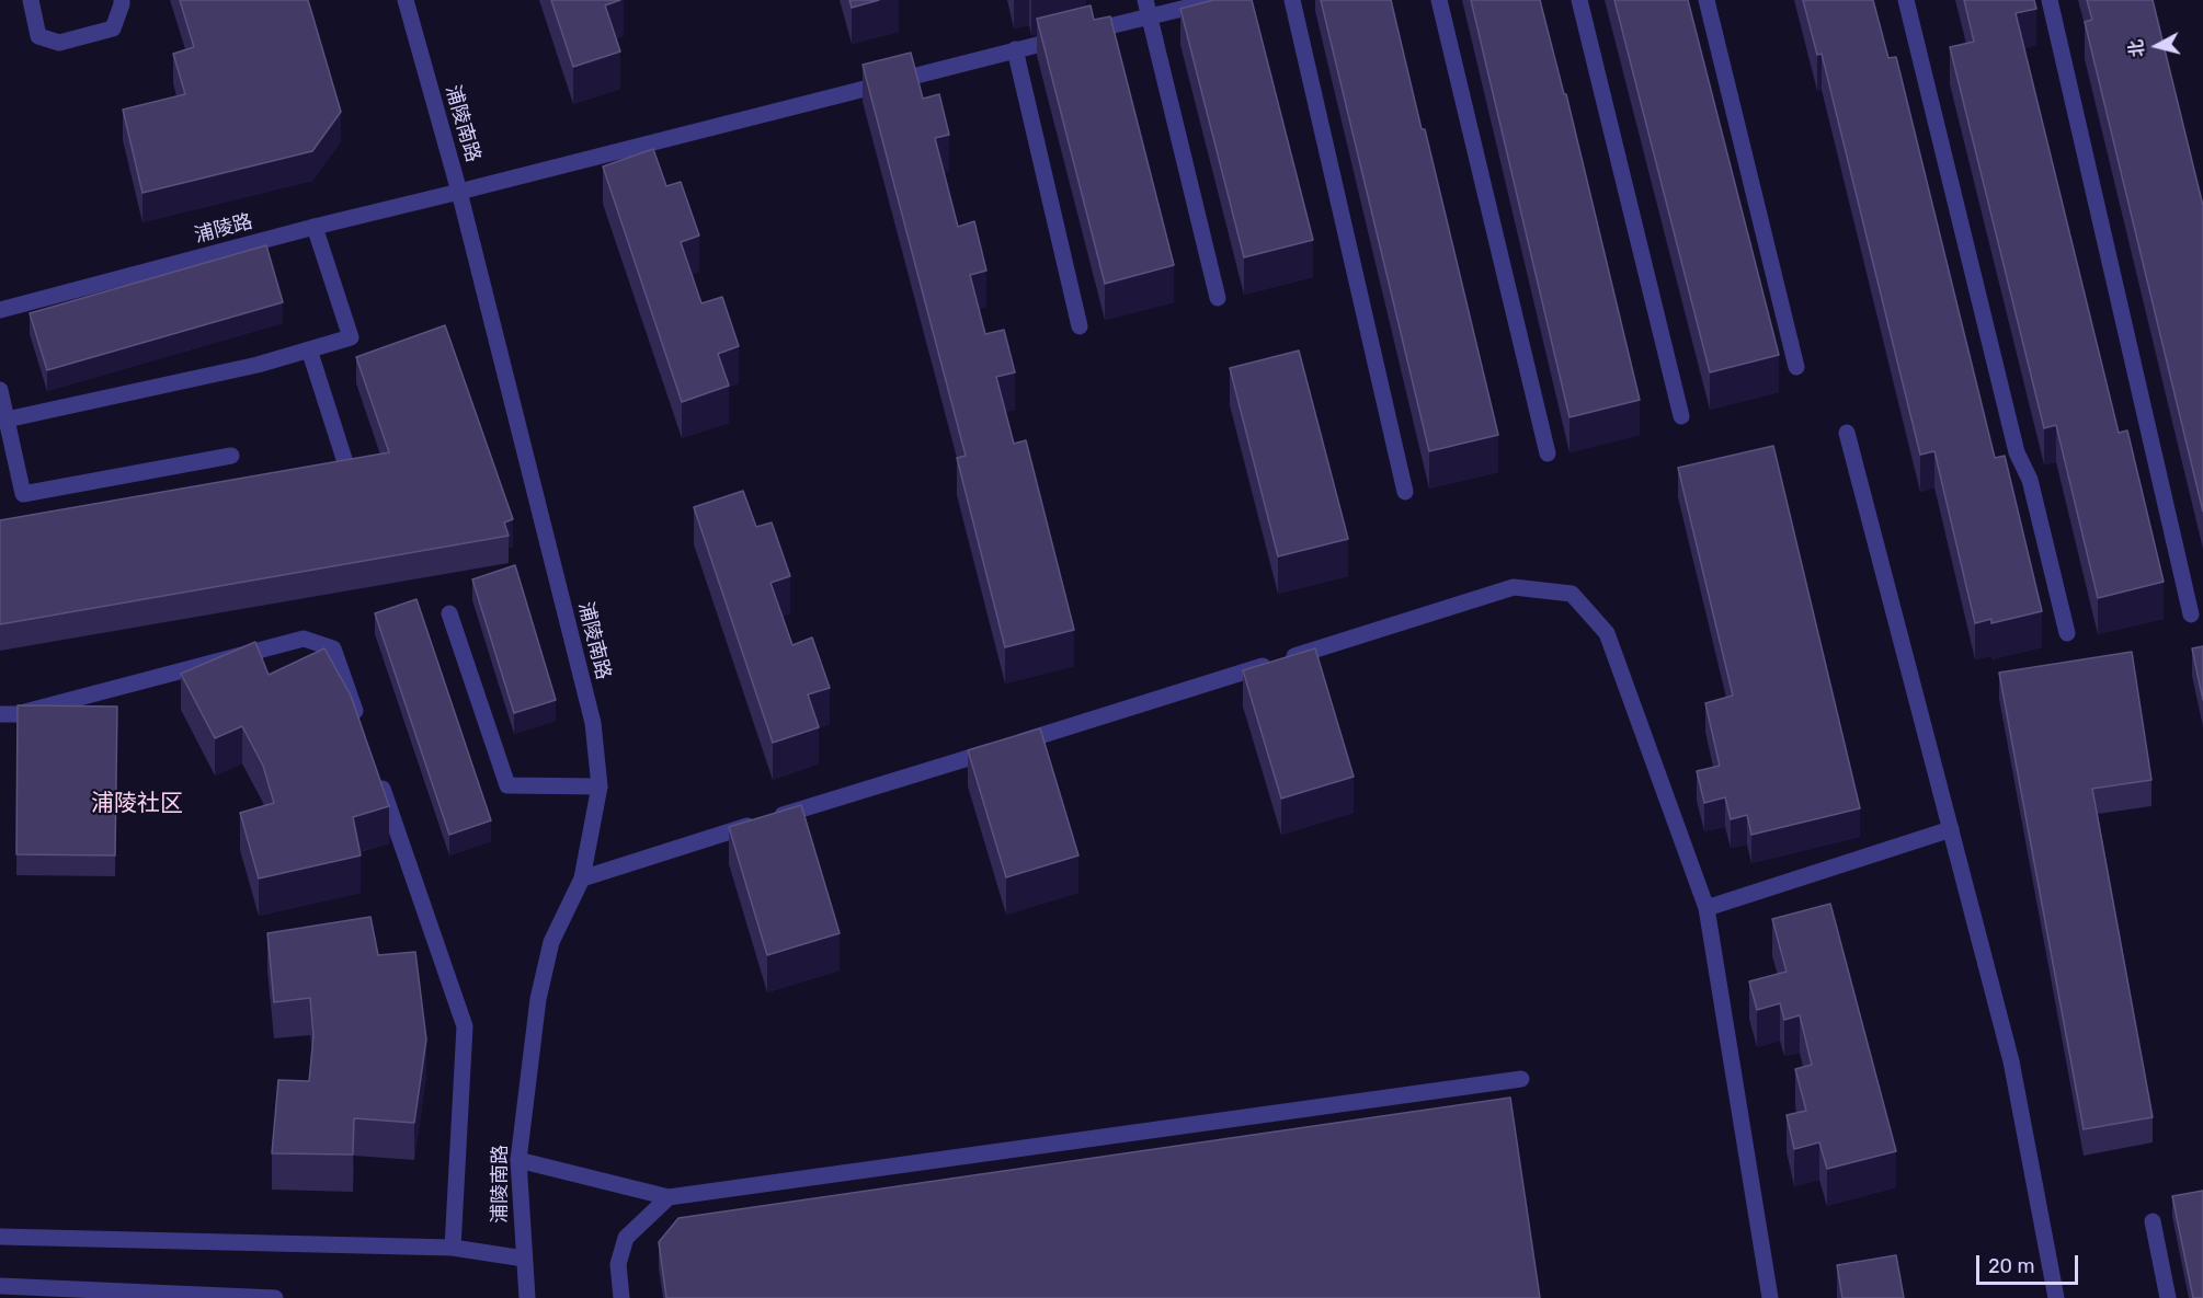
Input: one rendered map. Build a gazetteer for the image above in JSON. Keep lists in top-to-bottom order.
{
  "streets": {
    "street": ["浦陵南路", "浦陵路"]
  },
  "crossings": [
    ["浦陵南路", "浦陵路"]
  ],
  "districts": ["浦陵社区"],
  "scale_bar": "20 m",
  "north": "left"
}
